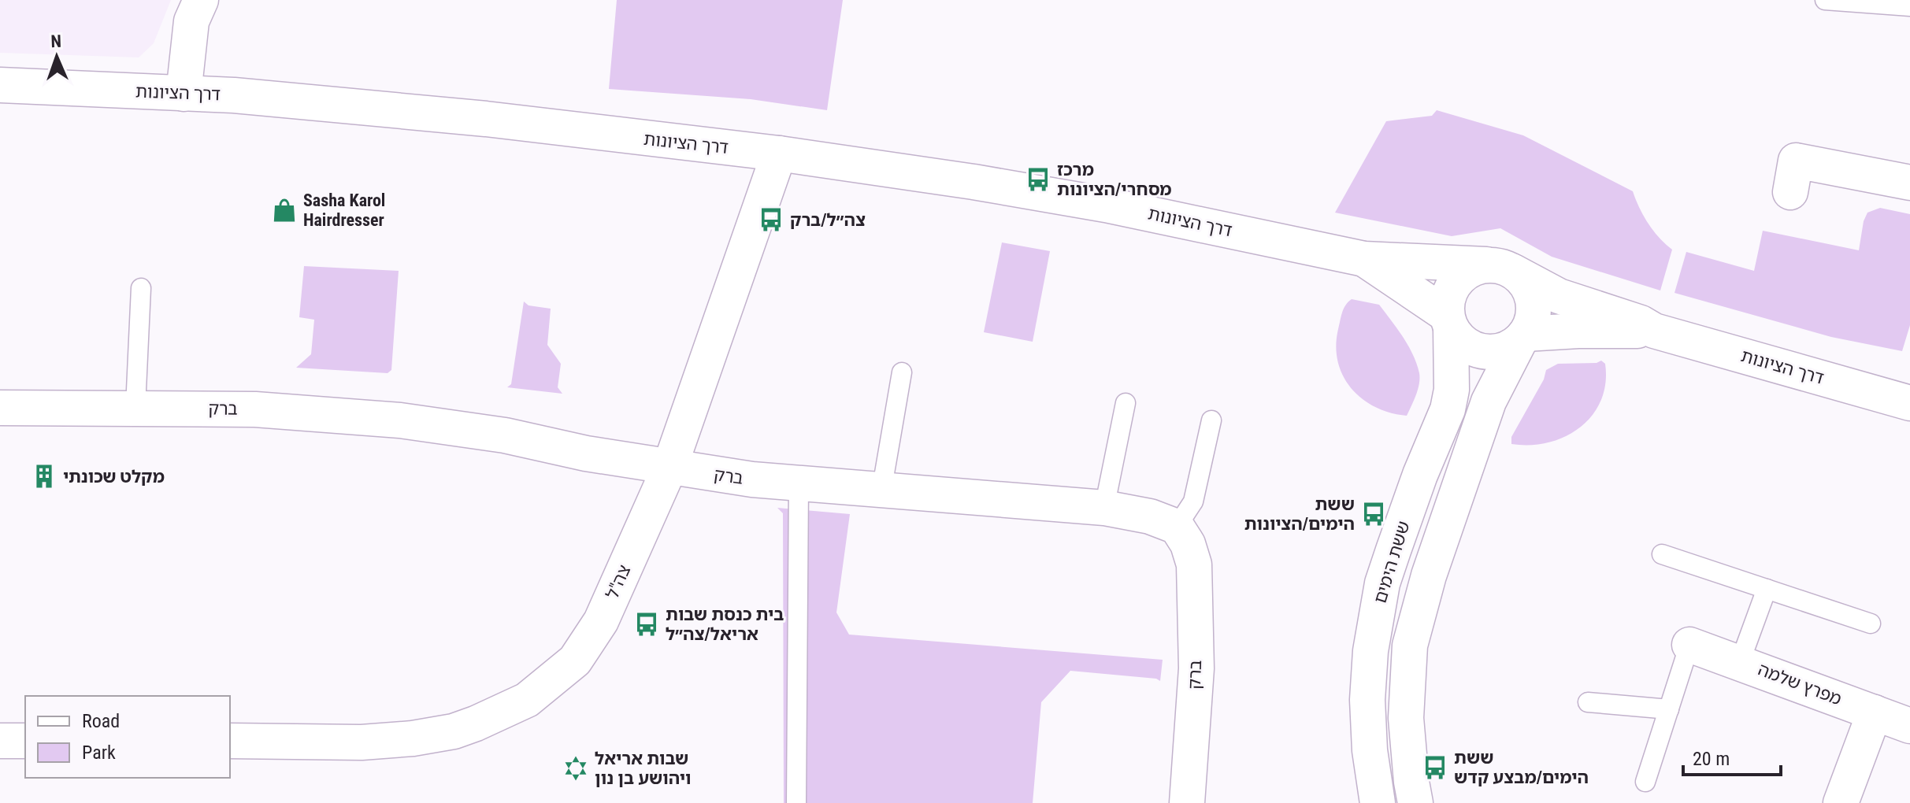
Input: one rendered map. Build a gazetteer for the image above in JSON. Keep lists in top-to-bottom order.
{
  "streets": {
    "street": [
      "דרך הציונות",
      "ברק",
      "ששת הימים",
      "צה\"ל",
      "מפרץ שלמה"
    ]
  },
  "crossings": [
    ["דרך הציונות", "ששת הימים"],
    ["דרך הציונות", "צה\"ל"],
    ["ברק", "צה\"ל"]
  ],
  "places": {
    "bus stop": [
      "מרכז מסחרי/הציונות",
      "צה״ל/ברק",
      "ששת הימים/הציונות",
      "בית כנסת שבות אריאל/צה״ל",
      "ששת הימים/מבצע קדש"
    ],
    "shop": ["Sasha Karol Hairdresser"],
    "building": ["מקלט שכונתי"],
    "synagogue": ["שבות אריאל ויהושע בן נון"]
  },
  "legend": ["Road", "Park"],
  "scale_bar": "20 m",
  "north": "top"
}
